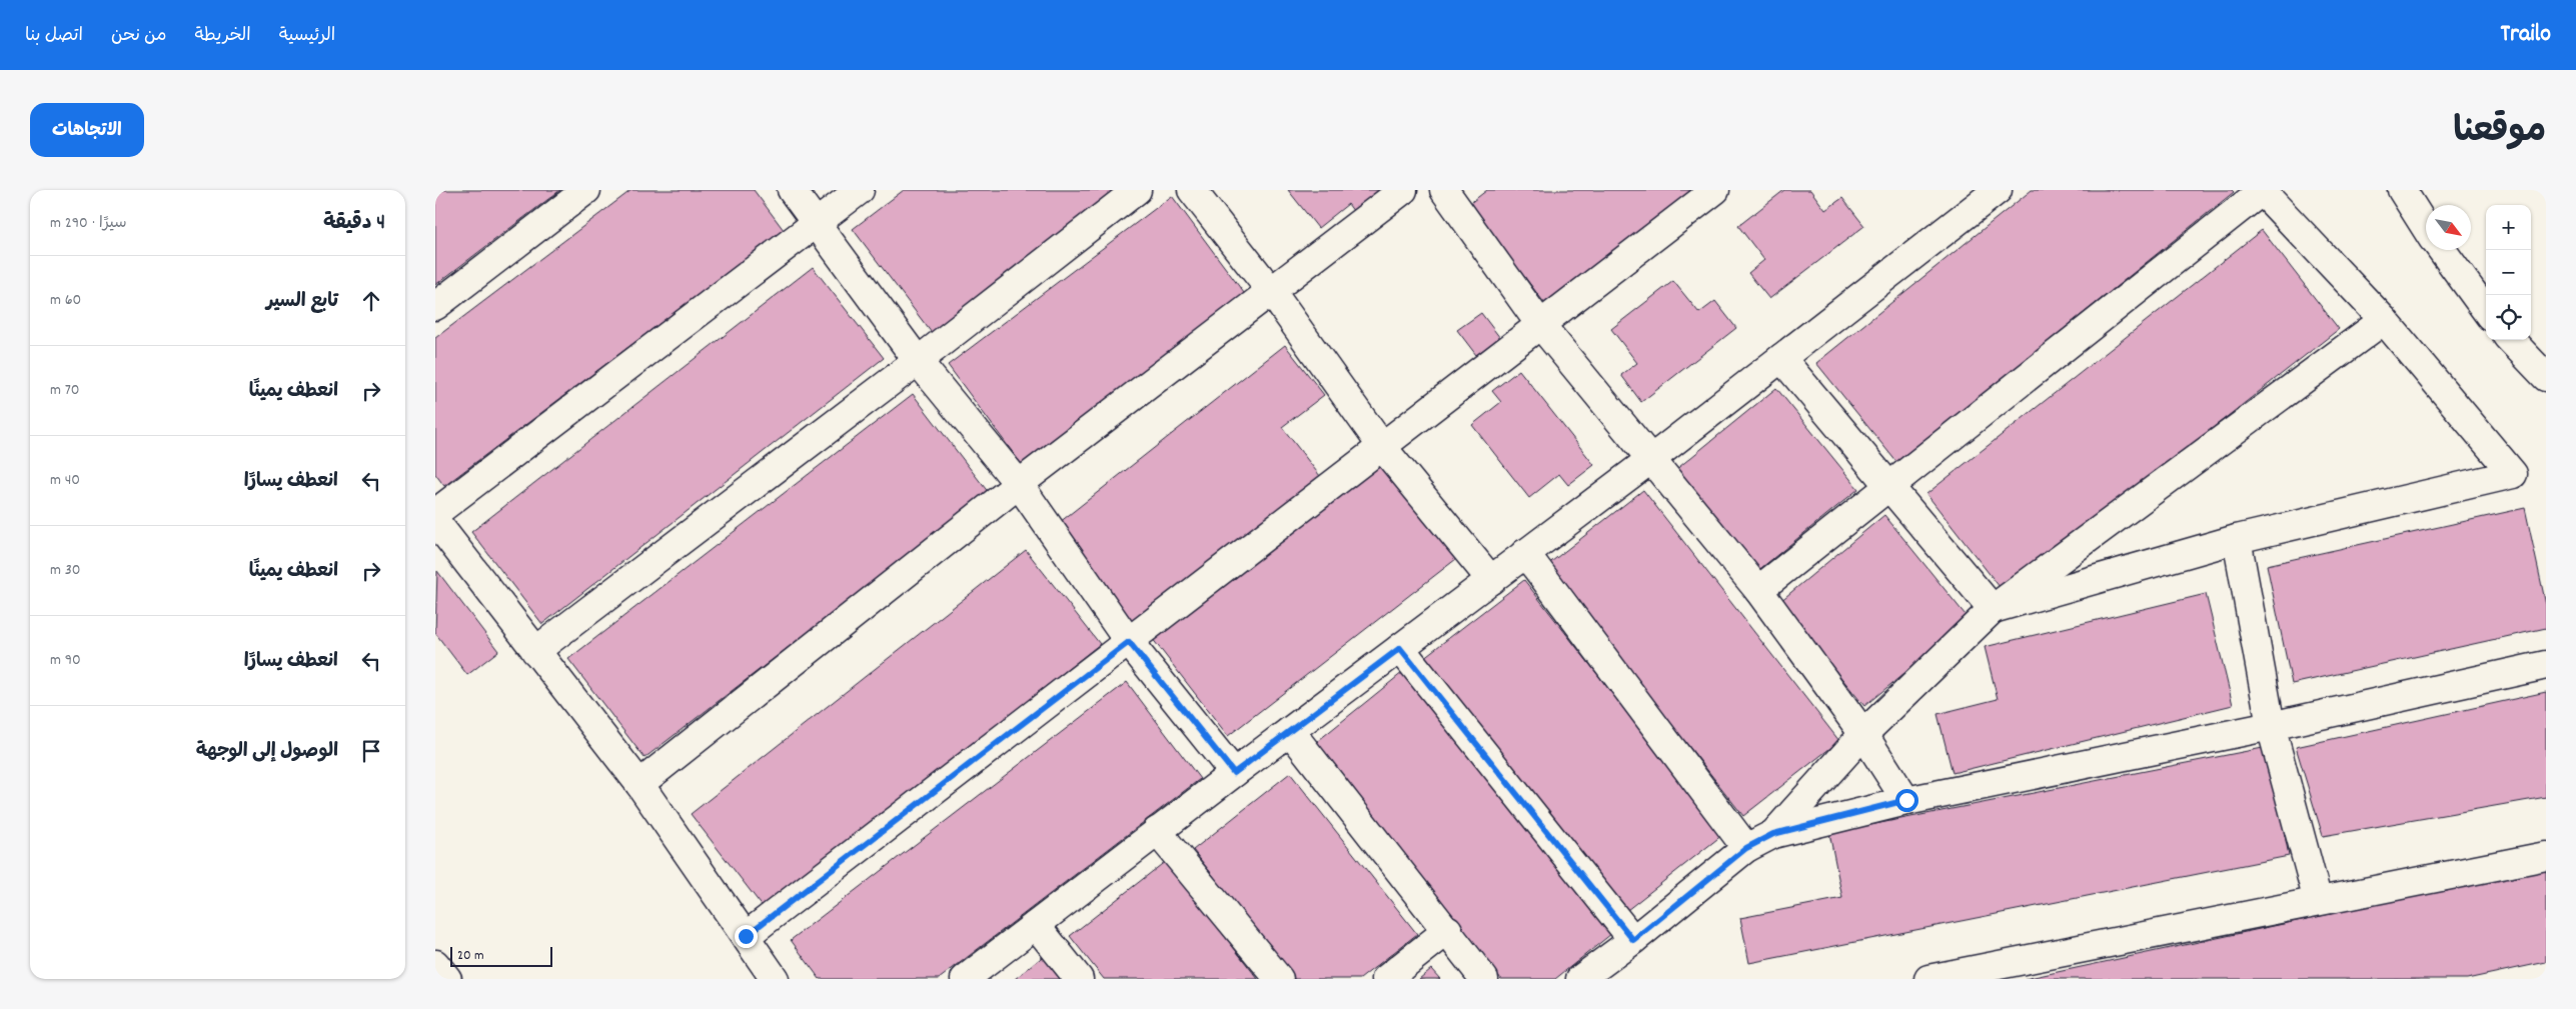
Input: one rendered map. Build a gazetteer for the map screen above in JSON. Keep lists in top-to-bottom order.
{
  "scale_bar": "20 m",
  "north": "bottom right",
  "page": {
    "header": "Trailo",
    "nav": [
      "الرئيسية",
      "الخريطة",
      "من نحن",
      "اتصل بنا"
    ],
    "title": "موقعنا",
    "buttons": "الاتجاهات",
    "heading": ["4 دقيقة", "سيرًا · 290 m"],
    "map_buttons": ["+", "−"],
    "list": [
      ["تابع السير", "60 m"],
      ["انعطف يمينًا", "70 m"],
      ["انعطف يسارًا", "40 m"],
      ["انعطف يمينًا", "30 m"],
      ["انعطف يسارًا", "90 m"],
      "الوصول إلى الوجهة"
    ],
    "scale": "20 m"
  }
}
